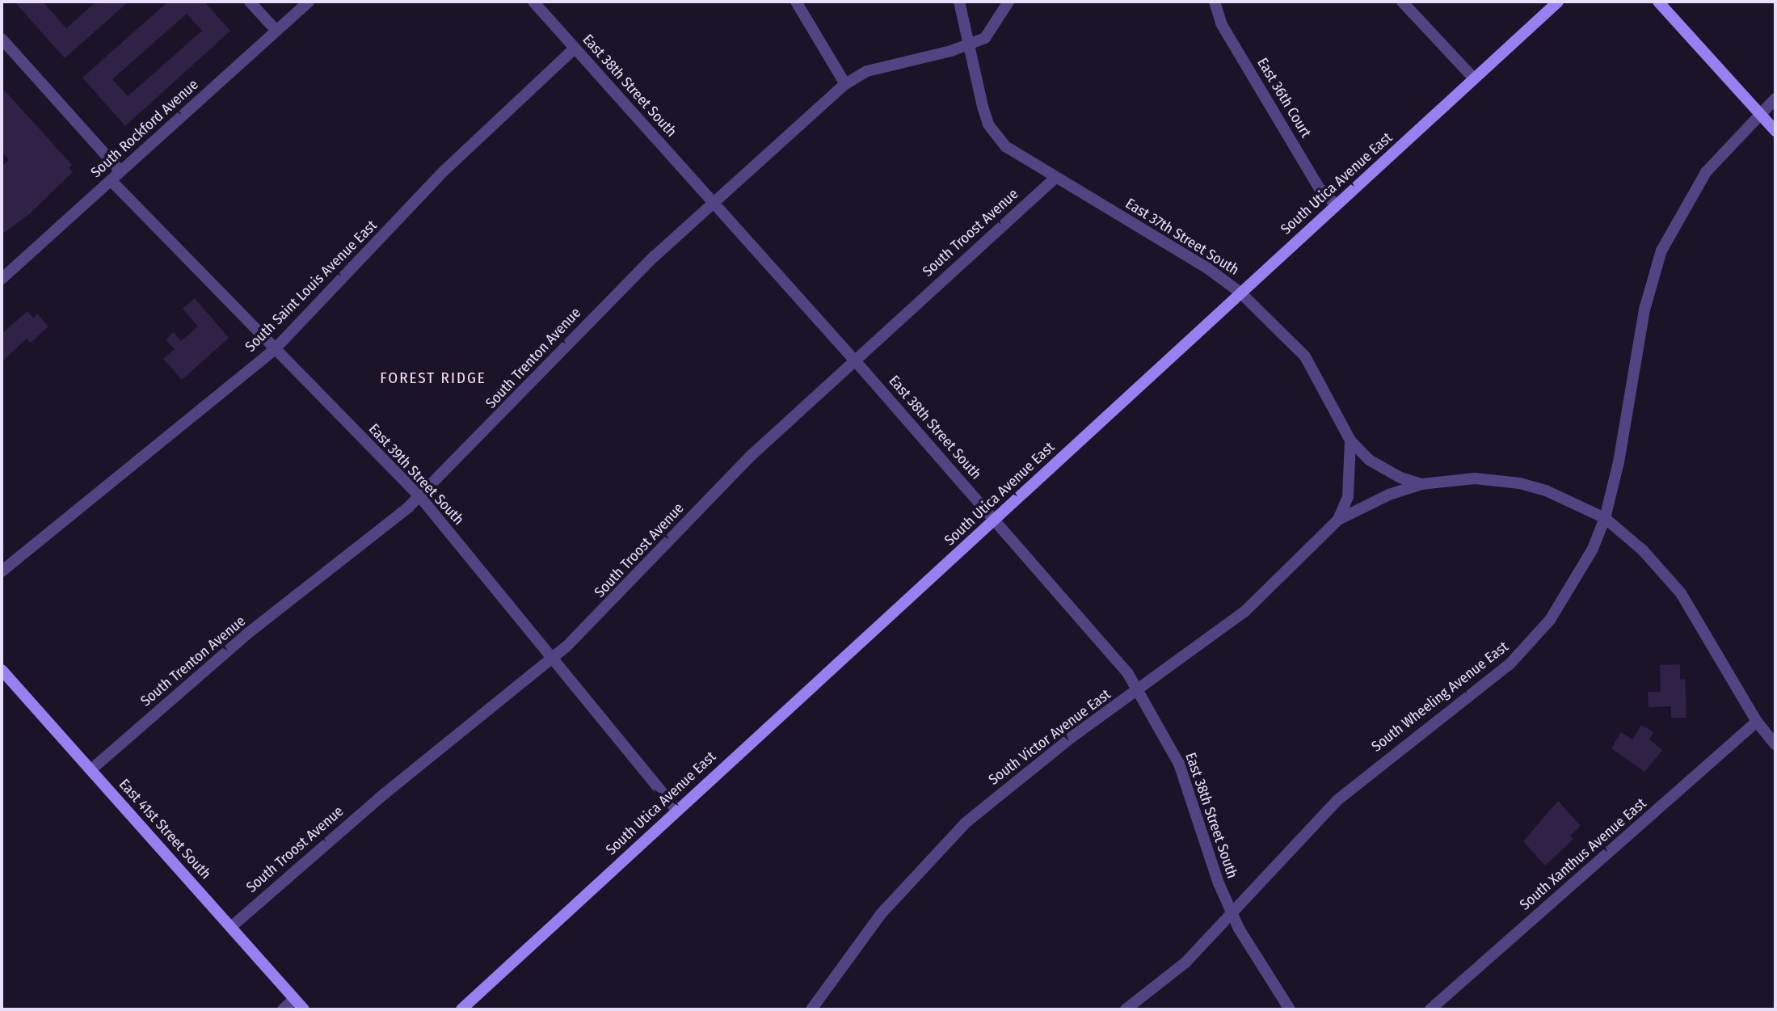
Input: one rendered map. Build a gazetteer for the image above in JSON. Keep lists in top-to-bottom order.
{
  "streets": {
    "street": [
      "East 38th Street South",
      "East 36th Court",
      "South Rockford Avenue",
      "South Utica Avenue East",
      "South Troost Avenue",
      "East 37th Street South",
      "South Saint Louis Avenue East",
      "South Trenton Avenue",
      "East 39th Street South",
      "South Wheeling Avenue East",
      "South Victor Avenue East",
      "East 41st Street South",
      "South Xanthus Avenue East"
    ]
  },
  "crossings": [
    ["East 38th Street South", "South Utica Avenue East"],
    ["East 38th Street South", "South Troost Avenue"],
    ["East 38th Street South", "South Saint Louis Avenue East"],
    ["East 38th Street South", "South Trenton Avenue"],
    ["East 38th Street South", "South Wheeling Avenue East"],
    ["East 38th Street South", "South Victor Avenue East"],
    ["East 36th Court", "South Utica Avenue East"],
    ["South Rockford Avenue", "East 39th Street South"],
    ["South Utica Avenue East", "East 37th Street South"],
    ["South Utica Avenue East", "East 39th Street South"],
    ["South Troost Avenue", "East 37th Street South"],
    ["South Troost Avenue", "East 39th Street South"],
    ["South Troost Avenue", "East 41st Street South"],
    ["East 37th Street South", "South Trenton Avenue"],
    ["East 37th Street South", "South Wheeling Avenue East"],
    ["East 37th Street South", "South Victor Avenue East"],
    ["East 37th Street South", "South Xanthus Avenue East"],
    ["South Saint Louis Avenue East", "East 39th Street South"],
    ["South Trenton Avenue", "East 39th Street South"],
    ["South Trenton Avenue", "East 41st Street South"]
  ],
  "districts": ["FOREST RIDGE"]
}
